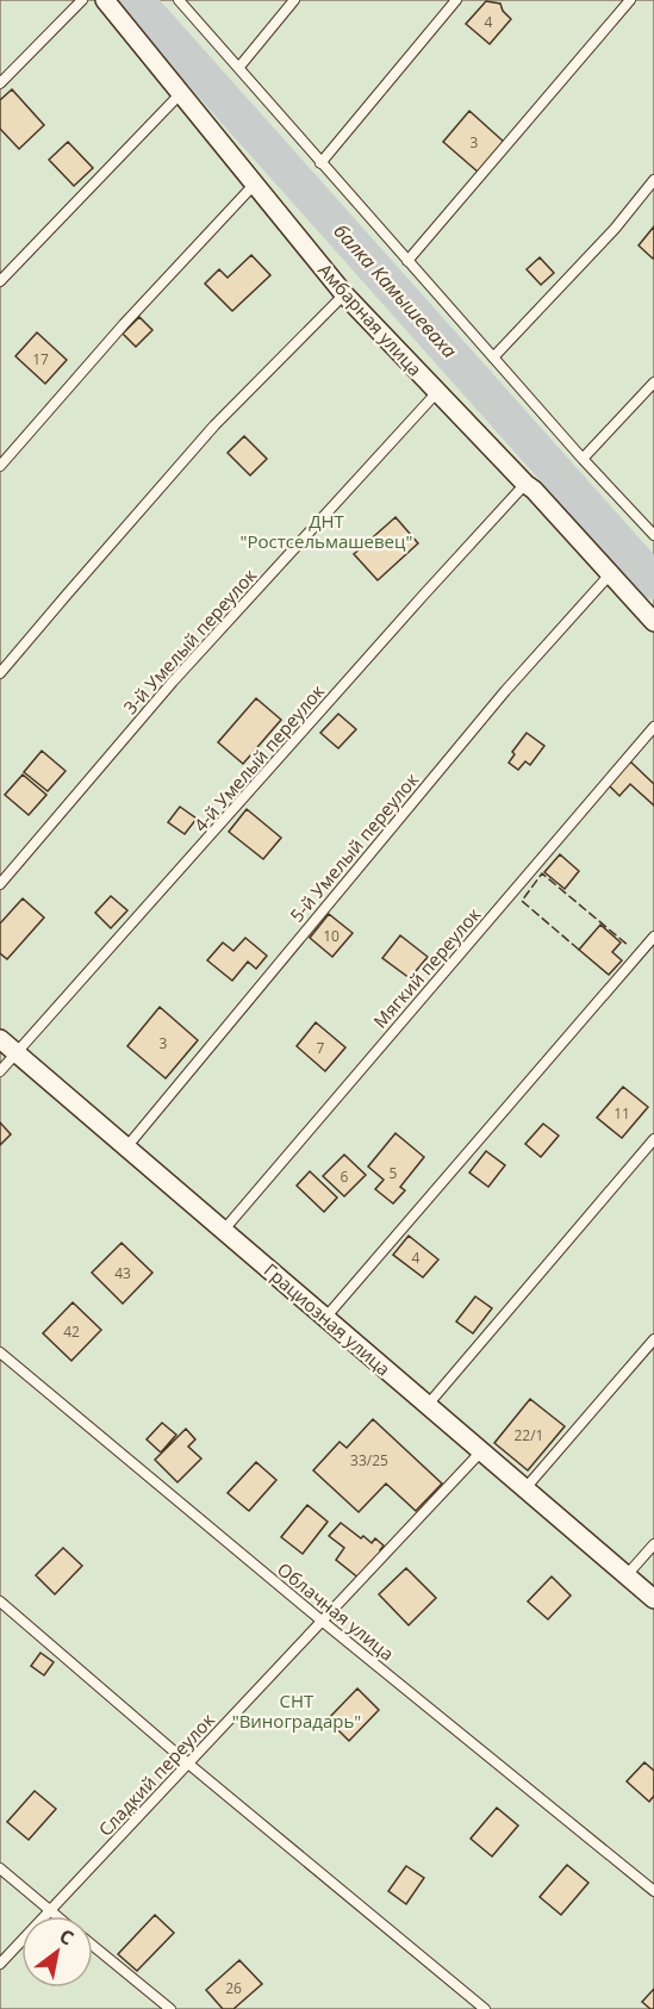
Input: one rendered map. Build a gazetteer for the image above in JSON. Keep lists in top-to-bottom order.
{
  "streets": {
    "street": ["Амбарная улица", "Грациозная улица"],
    "lane": [
      "3-й Умелый переулок",
      "4-й Умелый переулок",
      "5-й Умелый переулок",
      "Мягкий переулок",
      "Облачная улица",
      "Сладкий переулок"
    ]
  },
  "crossings": [
    ["Амбарная улица", "3-й Умелый переулок"],
    ["Амбарная улица", "4-й Умелый переулок"],
    ["Амбарная улица", "5-й Умелый переулок"],
    ["4-й Умелый переулок", "Грациозная улица"],
    ["5-й Умелый переулок", "Грациозная улица"],
    ["Мягкий переулок", "Грациозная улица"],
    ["Грациозная улица", "Сладкий переулок"],
    ["Облачная улица", "Сладкий переулок"]
  ],
  "water": ["балка Камышеваха"],
  "parks": ["ДНТ \"Ростсельмашевец\"", "СНТ \"Виноградарь\""],
  "house_numbers": [
    "4",
    "3",
    "17",
    "10",
    "3",
    "7",
    "11",
    "5",
    "6",
    "4",
    "43",
    "42",
    "22/1",
    "33/25",
    "26"
  ],
  "north": "top right"
}
